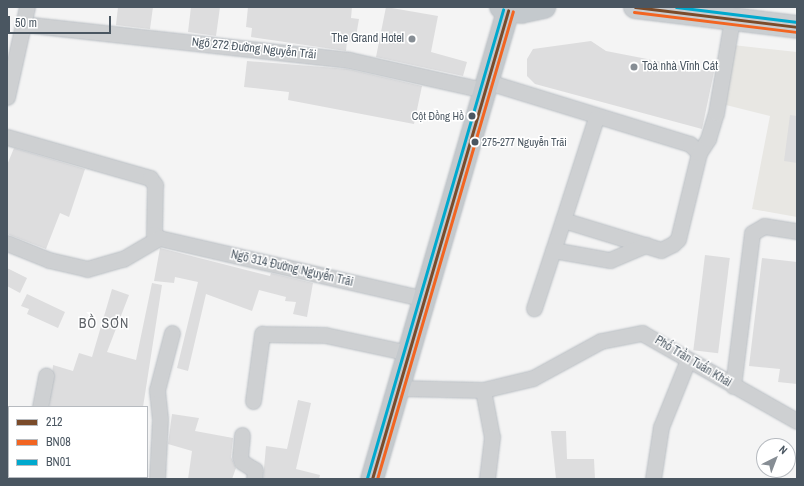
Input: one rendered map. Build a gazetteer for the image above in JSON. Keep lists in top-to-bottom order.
{
  "streets": {
    "street": ["Ngõ 272 Đường Nguyễn Trãi", "Ngõ 314 Đường Nguyễn Trãi", "Phố Trần Tuấn Khải"]
  },
  "districts": ["BỒ SƠN"],
  "places": [
    "The Grand Hotel",
    "Toà nhà Vĩnh Cát",
    "Cột Đồng Hồ",
    "275-277 Nguyễn Trãi"
  ],
  "lines": ["transit line 212", "transit line BN01", "transit line BN08"],
  "legend": ["212", "BN08", "BN01"],
  "scale_bar": "50 m",
  "north": "top right"
}
